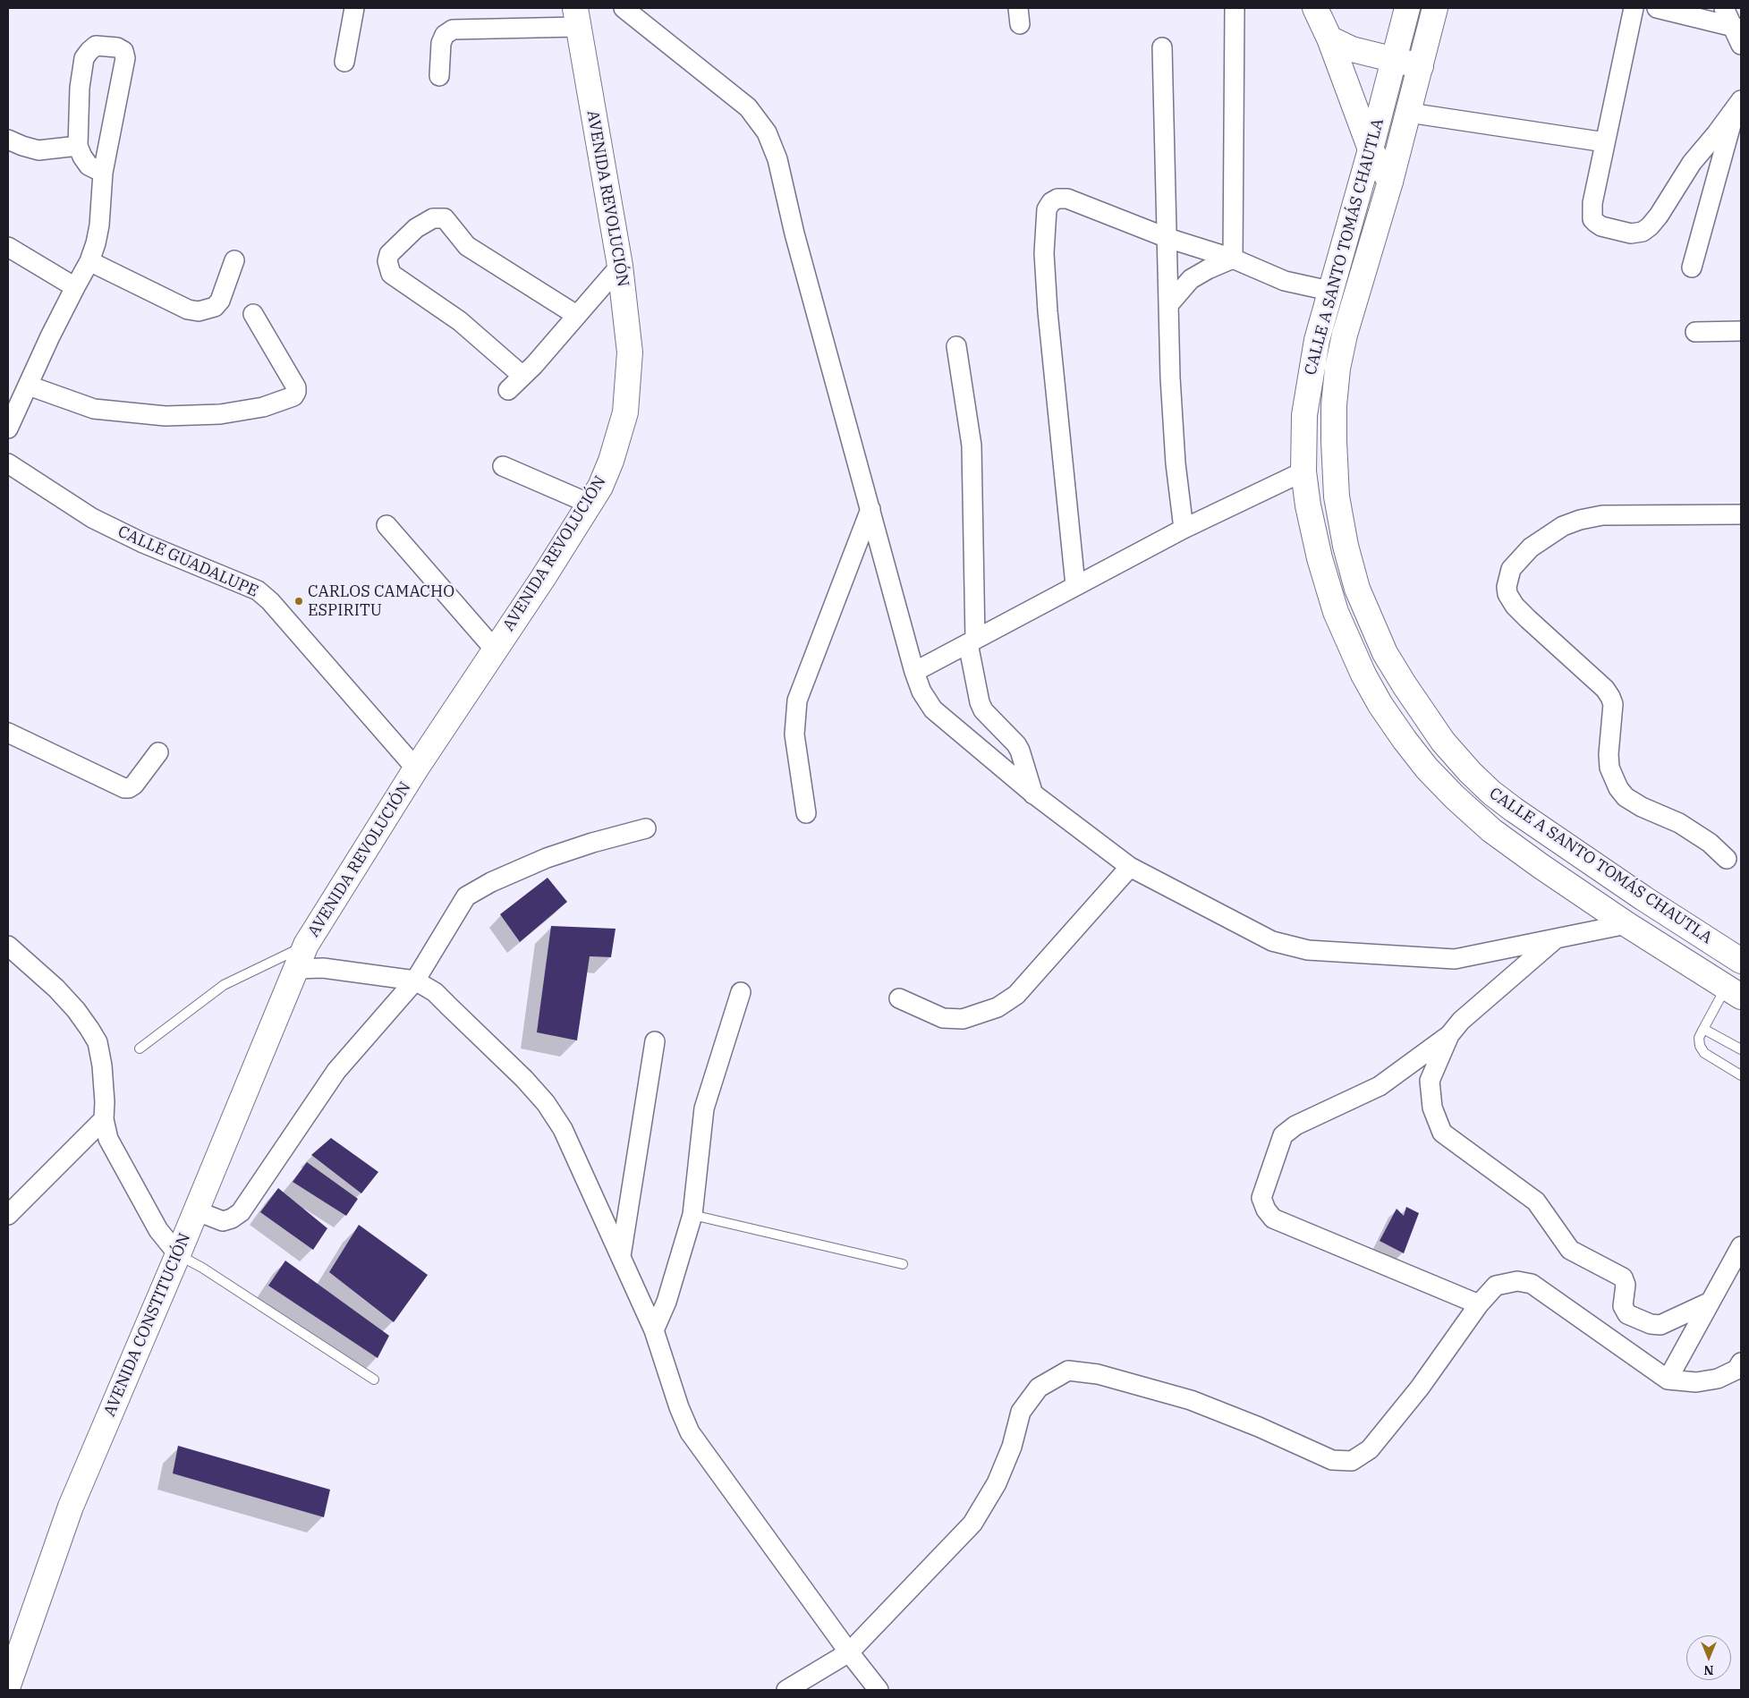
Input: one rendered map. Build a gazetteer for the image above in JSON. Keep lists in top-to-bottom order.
{
  "streets": {
    "main road": ["AVENIDA REVOLUCIÓN", "CALLE A SANTO TOMÁS CHAUTLA", "AVENIDA CONSTITUCIÓN"],
    "street": ["CALLE GUADALUPE"]
  },
  "crossings": [
    ["AVENIDA REVOLUCIÓN", "CALLE GUADALUPE"],
    ["AVENIDA REVOLUCIÓN", "AVENIDA CONSTITUCIÓN"]
  ],
  "places": ["CARLOS CAMACHO ESPIRITU"],
  "north": "bottom"
}
